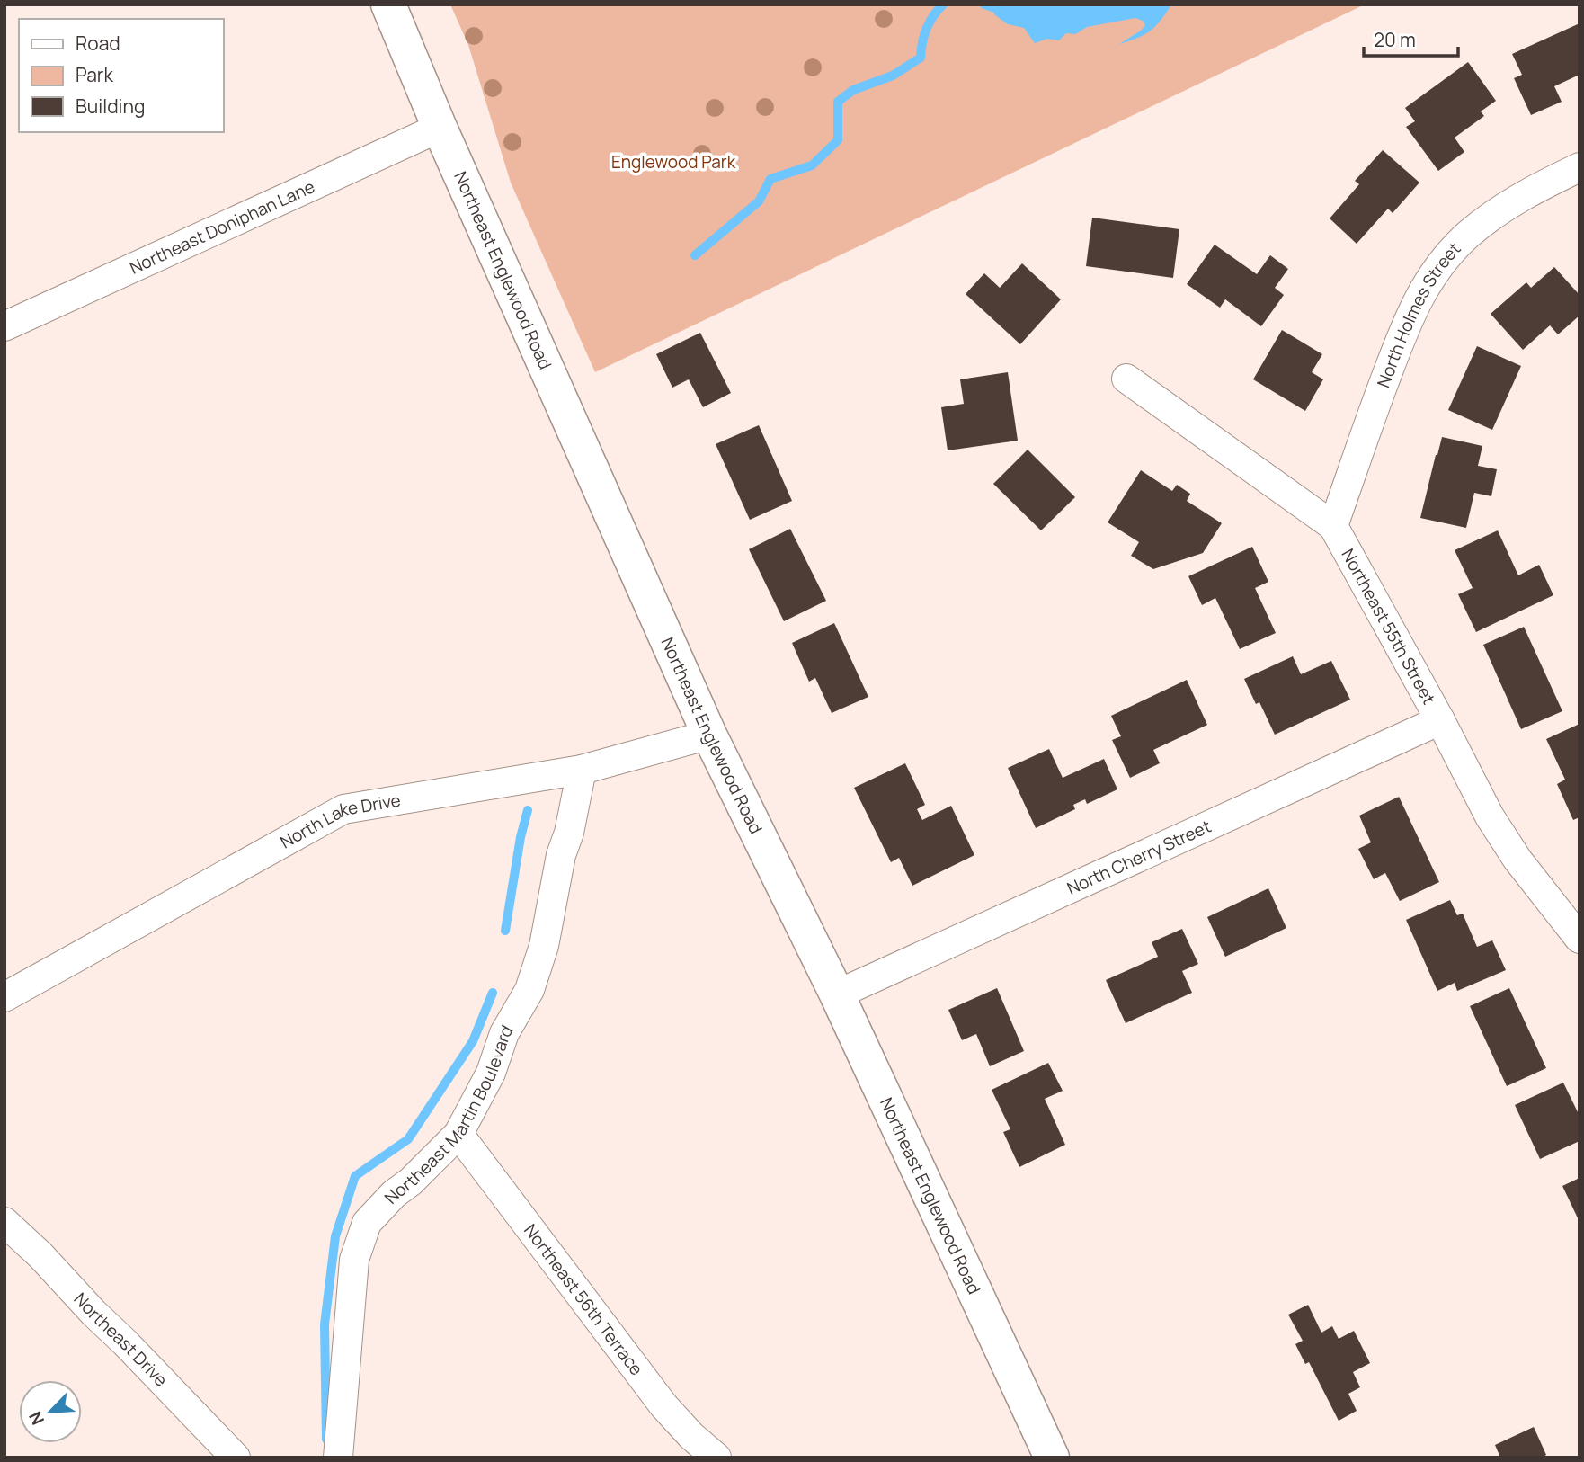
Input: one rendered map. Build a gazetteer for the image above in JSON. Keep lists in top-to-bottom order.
{
  "streets": {
    "main road": ["Northeast Englewood Road"],
    "street": [
      "Northeast Doniphan Lane",
      "North Holmes Street",
      "Northeast 55th Street",
      "North Lake Drive",
      "North Cherry Street",
      "Northeast Martin Boulevard",
      "Northeast 56th Terrace",
      "Northeast Drive"
    ]
  },
  "crossings": [
    ["Northeast Doniphan Lane", "Northeast Englewood Road"],
    ["Northeast Englewood Road", "North Lake Drive"],
    ["Northeast Englewood Road", "North Cherry Street"],
    ["North Holmes Street", "Northeast 55th Street"],
    ["Northeast 55th Street", "North Cherry Street"],
    ["North Lake Drive", "Northeast Martin Boulevard"],
    ["Northeast Martin Boulevard", "Northeast 56th Terrace"]
  ],
  "parks": ["Englewood Park"],
  "legend": ["Road", "Park", "Building"],
  "scale_bar": "20 m",
  "north": "bottom left"
}
